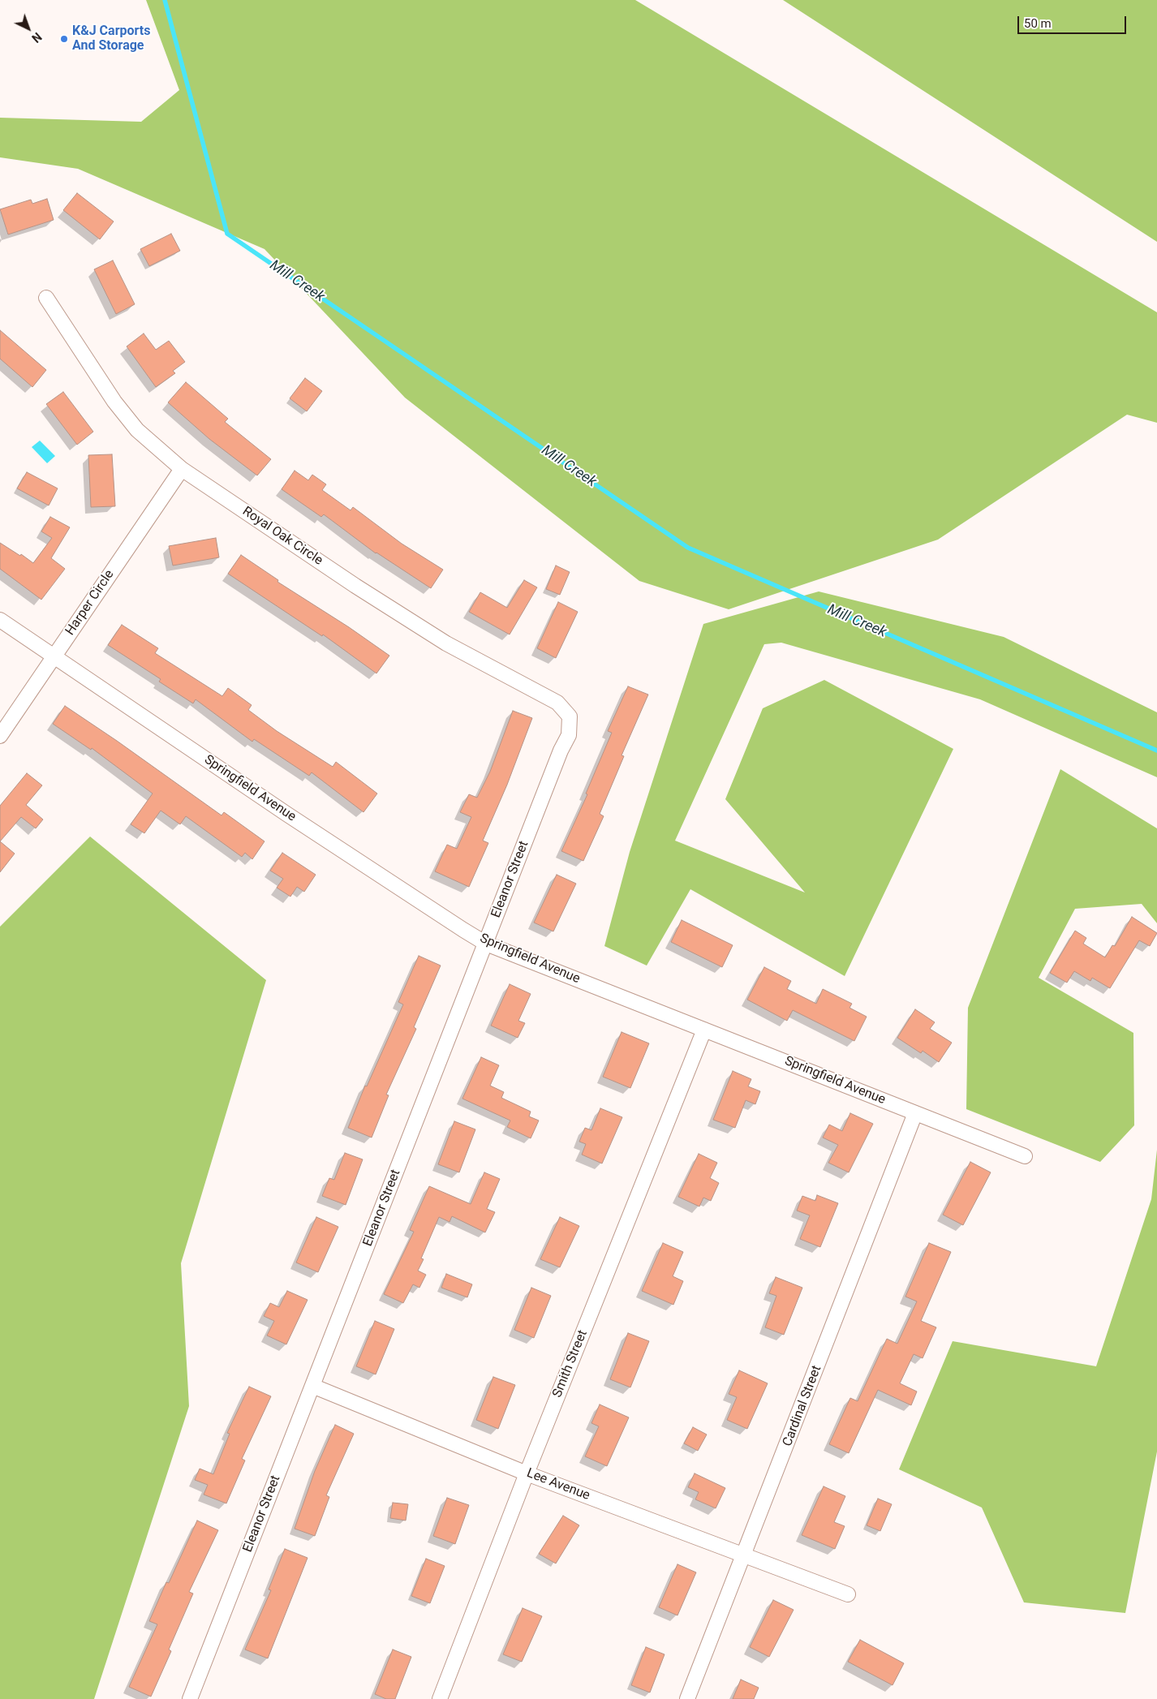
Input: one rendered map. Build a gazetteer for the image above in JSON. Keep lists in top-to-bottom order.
{
  "streets": {
    "street": [
      "Royal Oak Circle",
      "Harper Circle",
      "Springfield Avenue",
      "Eleanor Street",
      "Smith Street",
      "Cardinal Street",
      "Lee Avenue"
    ]
  },
  "crossings": [
    ["Royal Oak Circle", "Harper Circle"],
    ["Royal Oak Circle", "Eleanor Street"],
    ["Harper Circle", "Springfield Avenue"],
    ["Springfield Avenue", "Eleanor Street"],
    ["Springfield Avenue", "Smith Street"],
    ["Springfield Avenue", "Cardinal Street"],
    ["Eleanor Street", "Lee Avenue"],
    ["Smith Street", "Lee Avenue"],
    ["Cardinal Street", "Lee Avenue"]
  ],
  "water": ["Mill Creek"],
  "places": ["K&J Carports And Storage"],
  "scale_bar": "50 m",
  "north": "bottom right"
}
